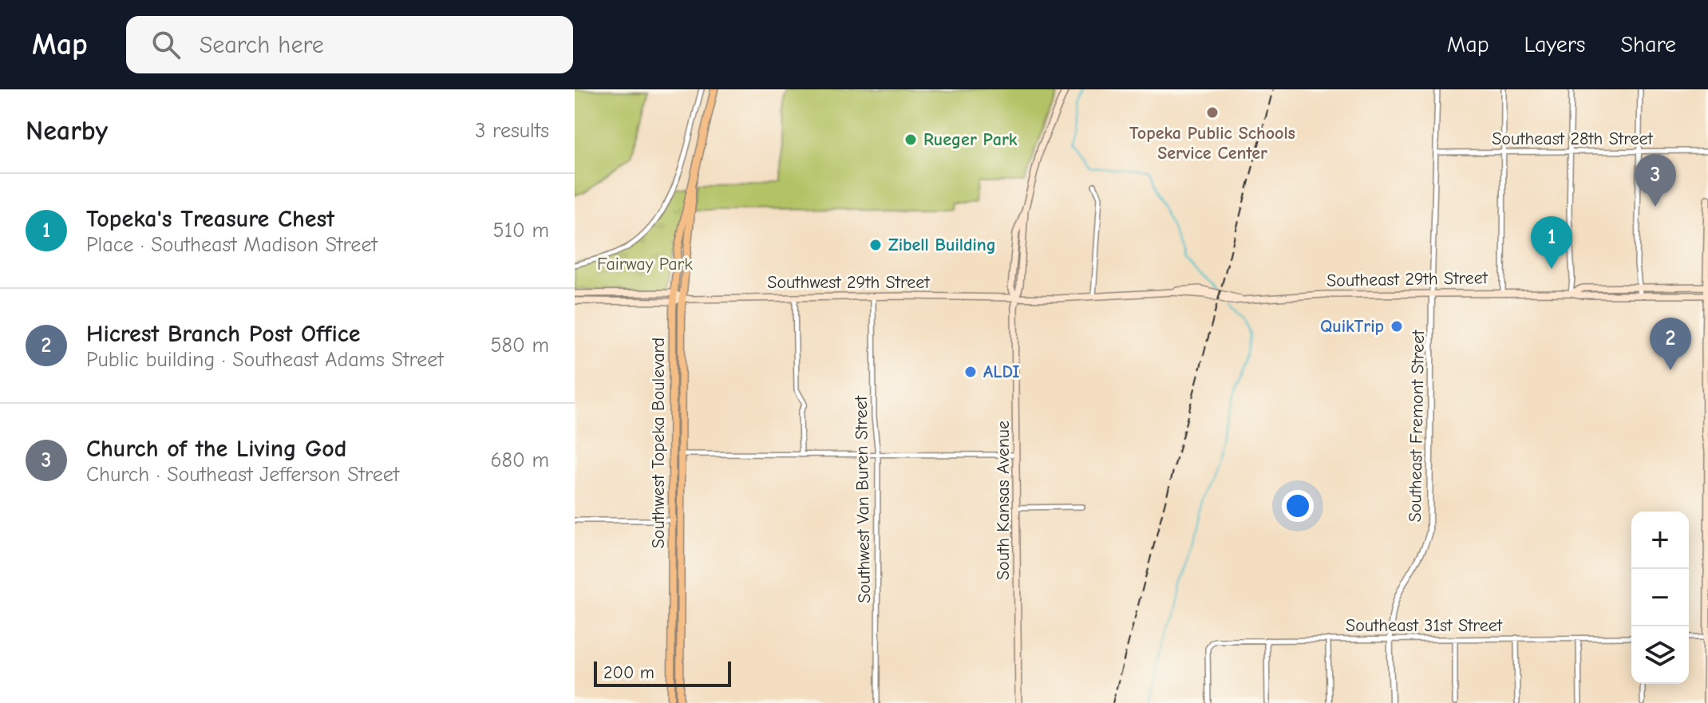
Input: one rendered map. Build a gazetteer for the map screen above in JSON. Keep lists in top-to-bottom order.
{
  "streets": {
    "main road": [
      "Southeast 29th Street",
      "Southwest 29th Street",
      "Southwest Topeka Boulevard",
      "South Kansas Avenue"
    ],
    "street": [
      "Southeast 28th Street",
      "Southeast Fremont Street",
      "Southwest Van Buren Street",
      "Southeast 31st Street"
    ]
  },
  "crossings": [
    ["Southeast 29th Street", "Southwest 29th Street"],
    ["Southeast 29th Street", "Southeast Fremont Street"],
    ["Southeast 29th Street", "South Kansas Avenue"],
    ["Southwest 29th Street", "Southwest Topeka Boulevard"],
    ["Southwest 29th Street", "Southwest Van Buren Street"],
    ["Southwest 29th Street", "South Kansas Avenue"],
    ["Southeast Fremont Street", "Southeast 31st Street"]
  ],
  "parks": ["Fairway Park"],
  "places": [
    "Topeka Public Schools Service Center",
    "Rueger Park",
    "Zibell Building",
    "QuikTrip",
    "ALDI"
  ],
  "scale_bar": "200 m",
  "page": {
    "header": "Map",
    "search": "Search here",
    "nav": ["Map", "Layers", "Share"],
    "heading": ["Nearby", "3 results"],
    "pins": ["3", "1", "2"],
    "list": [
      {
        "mark": "1",
        "name": "Topeka's Treasure Chest",
        "note": "Place · Southeast Madison Street",
        "value": "510 m"
      },
      {
        "mark": "2",
        "name": "Hicrest Branch Post Office",
        "note": "Public building · Southeast Adams Street",
        "value": "580 m"
      },
      {
        "mark": "3",
        "name": "Church of the Living God",
        "note": "Church · Southeast Jefferson Street",
        "value": "680 m"
      }
    ],
    "map_buttons": ["+", "−"],
    "scale": "200 m"
  }
}
